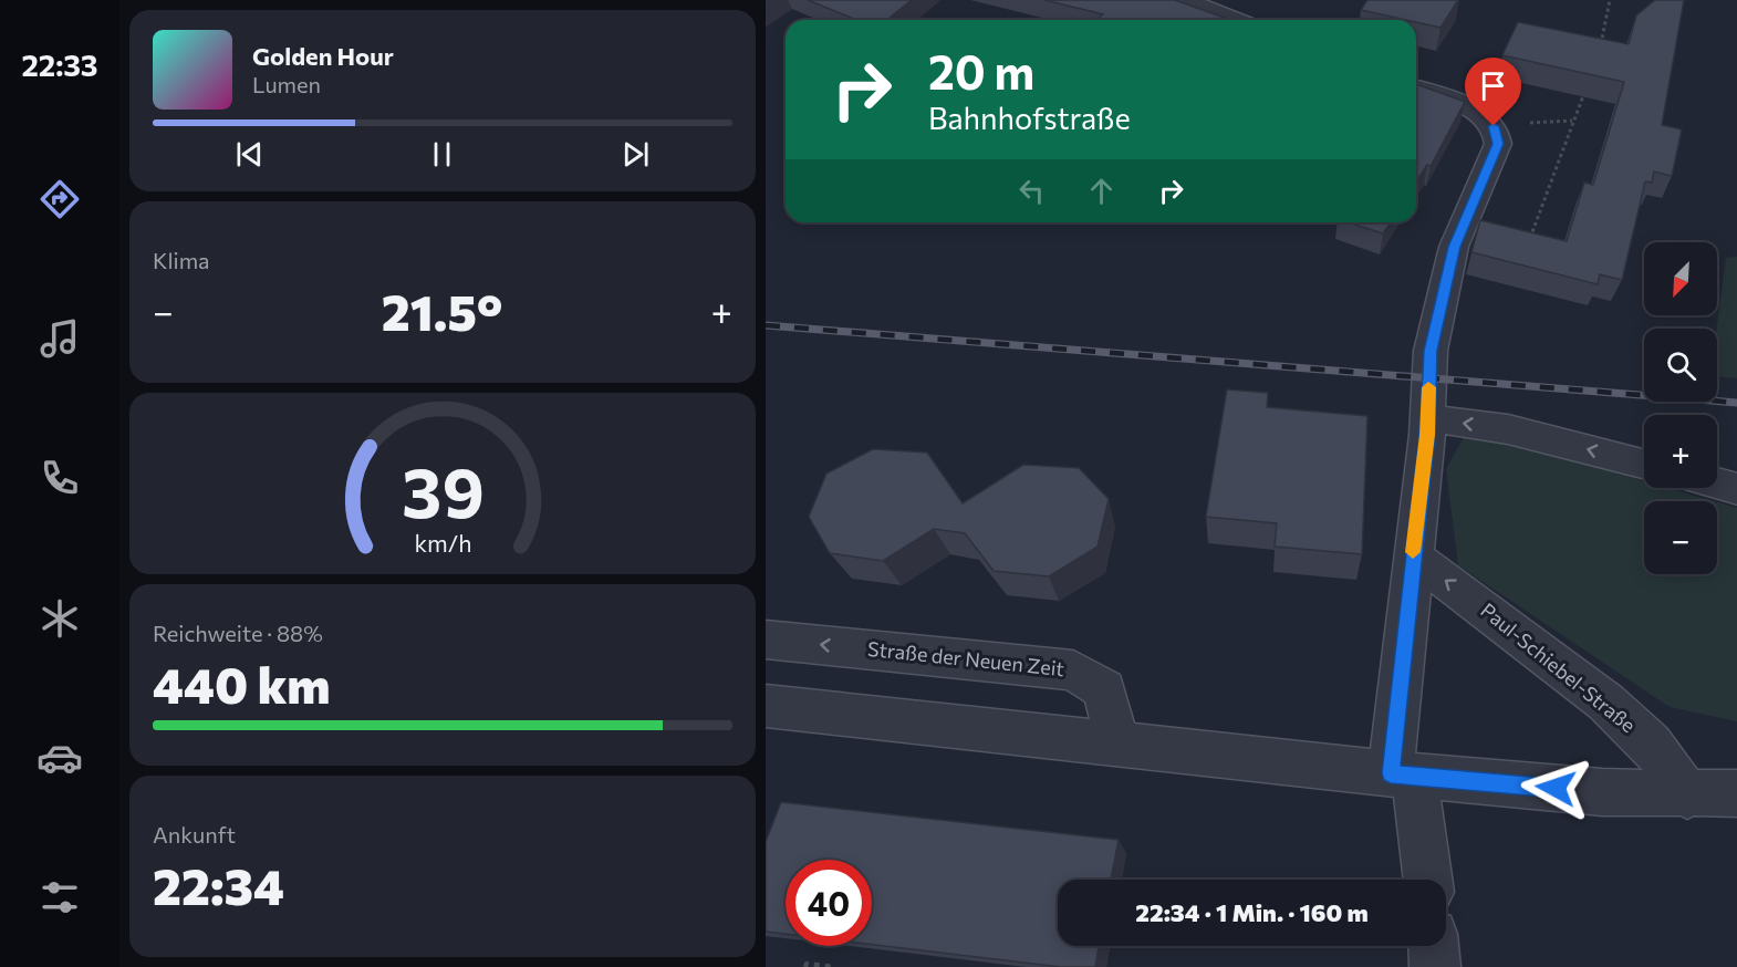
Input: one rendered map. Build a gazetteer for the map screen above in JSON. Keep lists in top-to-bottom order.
{
  "streets": {
    "street": ["Straße der Neuen Zeit", "Paul-Schiebel-Straße"]
  },
  "one_way": ["Paul-Schiebel-Straße"],
  "north": "bottom left",
  "page": {
    "tabs": "22:33",
    "turn": ["20 m", "Bahnhofstraße"],
    "song": ["Golden Hour", "Lumen"],
    "tile": [
      "Klima",
      ["Reichweite · 88%", "440 km"],
      ["Ankunft", "22:34"]
    ],
    "map_buttons": ["+", "−"],
    "heat": ["−", "21.5°", "+"],
    "limit": "40",
    "trip": "22:34 · 1 Min. · 160 m",
    "gauge": ["39", "km/h"]
  }
}
